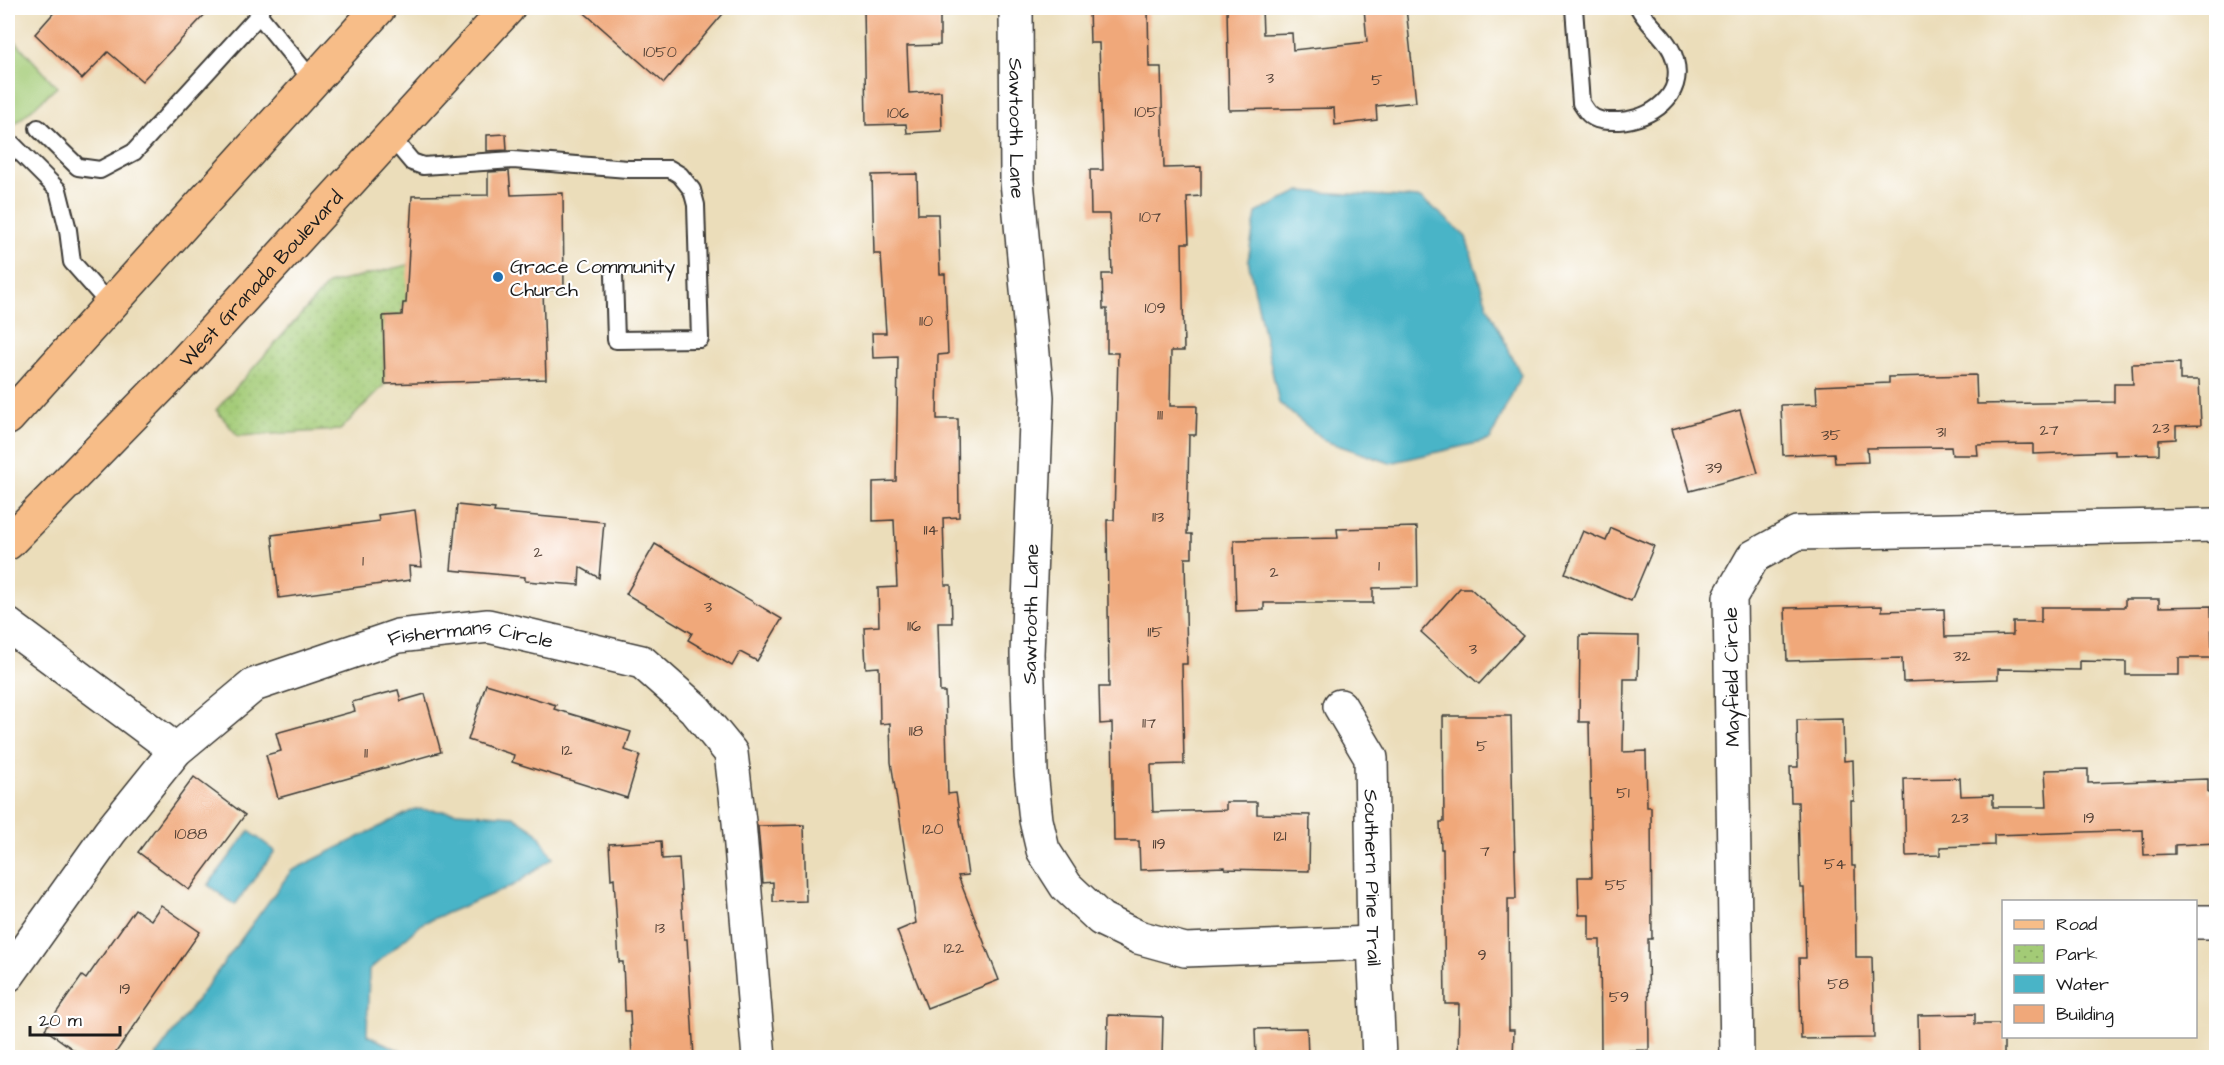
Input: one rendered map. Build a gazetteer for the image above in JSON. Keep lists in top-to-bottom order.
{
  "streets": {
    "main road": ["West Granada Boulevard"],
    "street": [
      "Sawtooth Lane",
      "Fishermans Circle",
      "Mayfield Circle",
      "Southern Pine Trail"
    ]
  },
  "crossings": [
    ["Sawtooth Lane", "Southern Pine Trail"]
  ],
  "places": ["Grace Community Church"],
  "house_numbers": [
    "1050",
    "3",
    "5",
    "105",
    "106",
    "107",
    "109",
    "110",
    "111",
    "23",
    "27",
    "31",
    "35",
    "39",
    "113",
    "114",
    "2",
    "1",
    "1",
    "2",
    "3",
    "116",
    "115",
    "3",
    "32",
    "117",
    "118",
    "5",
    "12",
    "11",
    "51",
    "23",
    "19",
    "120",
    "1088",
    "121",
    "119",
    "7",
    "54",
    "55",
    "13",
    "122",
    "9",
    "58",
    "19",
    "59"
  ],
  "legend": [
    "Road",
    "Park",
    "Water",
    "Building"
  ],
  "scale_bar": "20 m"
}
